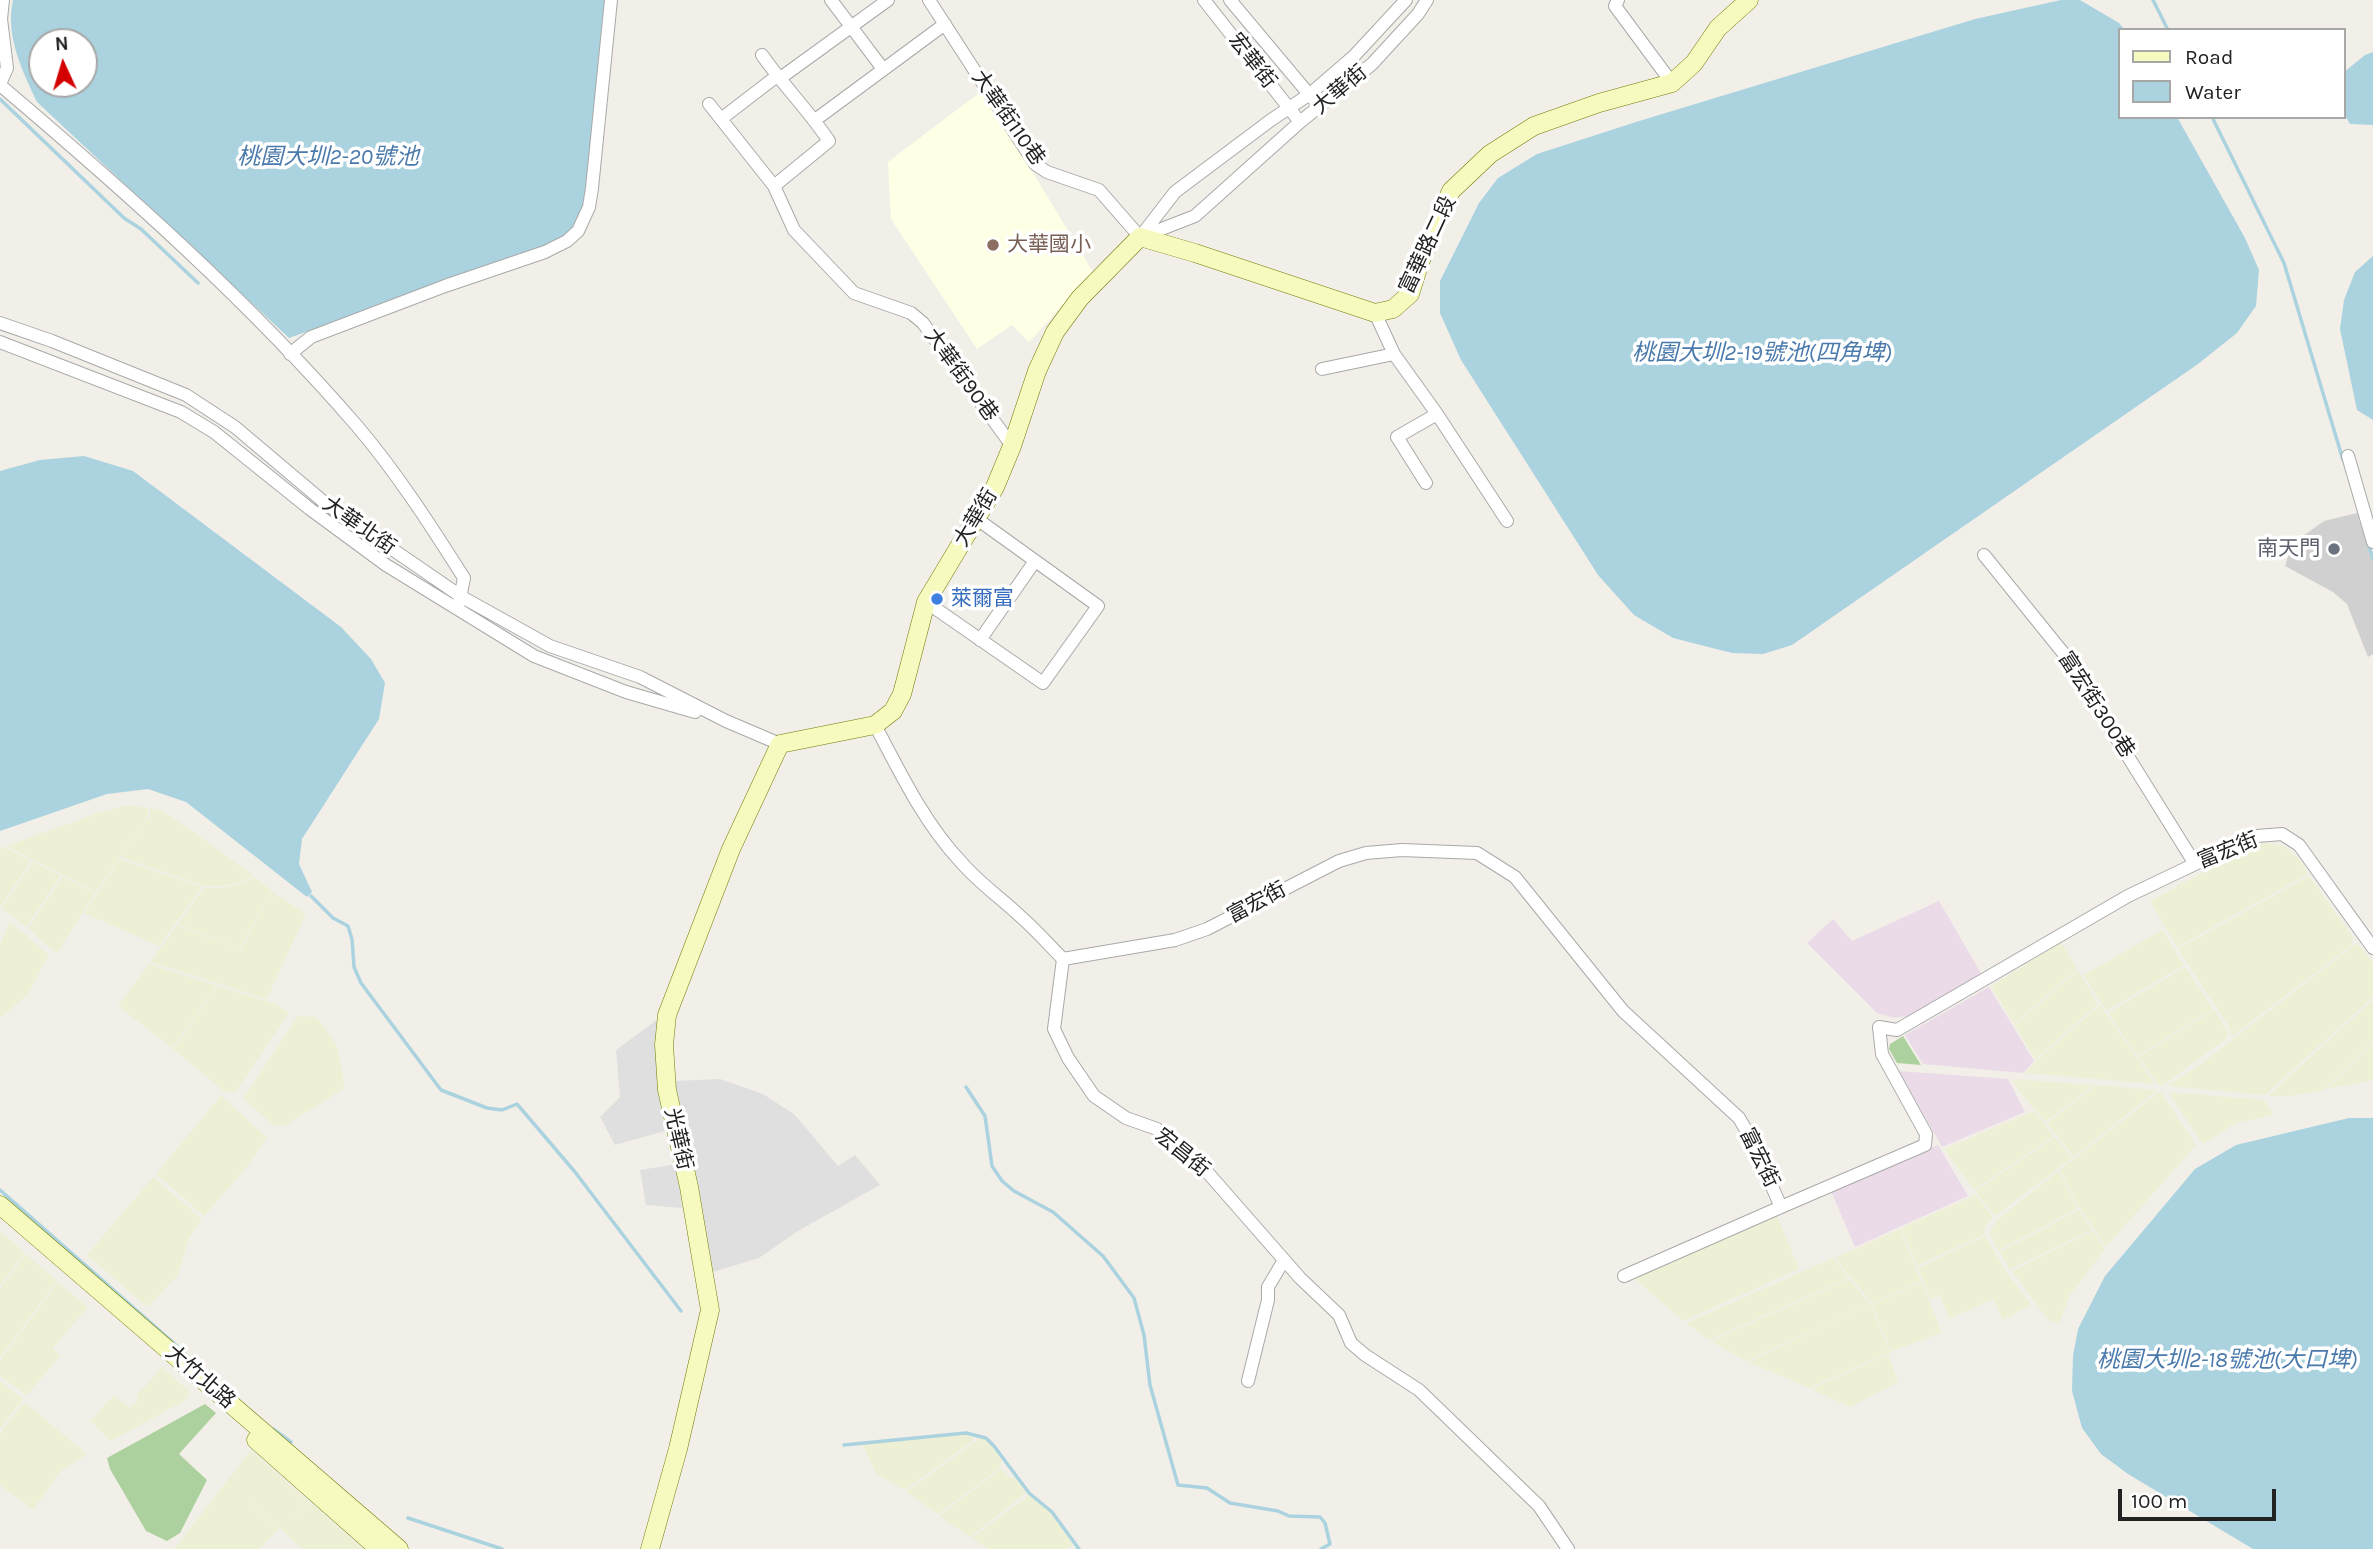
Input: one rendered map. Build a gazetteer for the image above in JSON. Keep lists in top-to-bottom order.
{
  "streets": {
    "street": [
      "宏華街",
      "大華街",
      "大華街110巷",
      "富華路二段",
      "大華街90巷",
      "大華北街",
      "富宏街300巷",
      "富宏街",
      "光華街",
      "宏昌街",
      "大竹北路"
    ]
  },
  "crossings": [
    ["宏華街", "大華街"],
    ["大華街", "大華街110巷"],
    ["大華街", "大華街90巷"],
    ["大華北街", "光華街"],
    ["富宏街300巷", "富宏街"],
    ["富宏街", "宏昌街"]
  ],
  "water": ["桃園大圳2-20號池", "桃園大圳2-19號池(四角埤)", "桃園大圳2-18號池(大口埤)"],
  "places": ["大華國小", "南天門", "萊爾富"],
  "legend": ["Road", "Water"],
  "scale_bar": "100 m",
  "north": "top"
}
